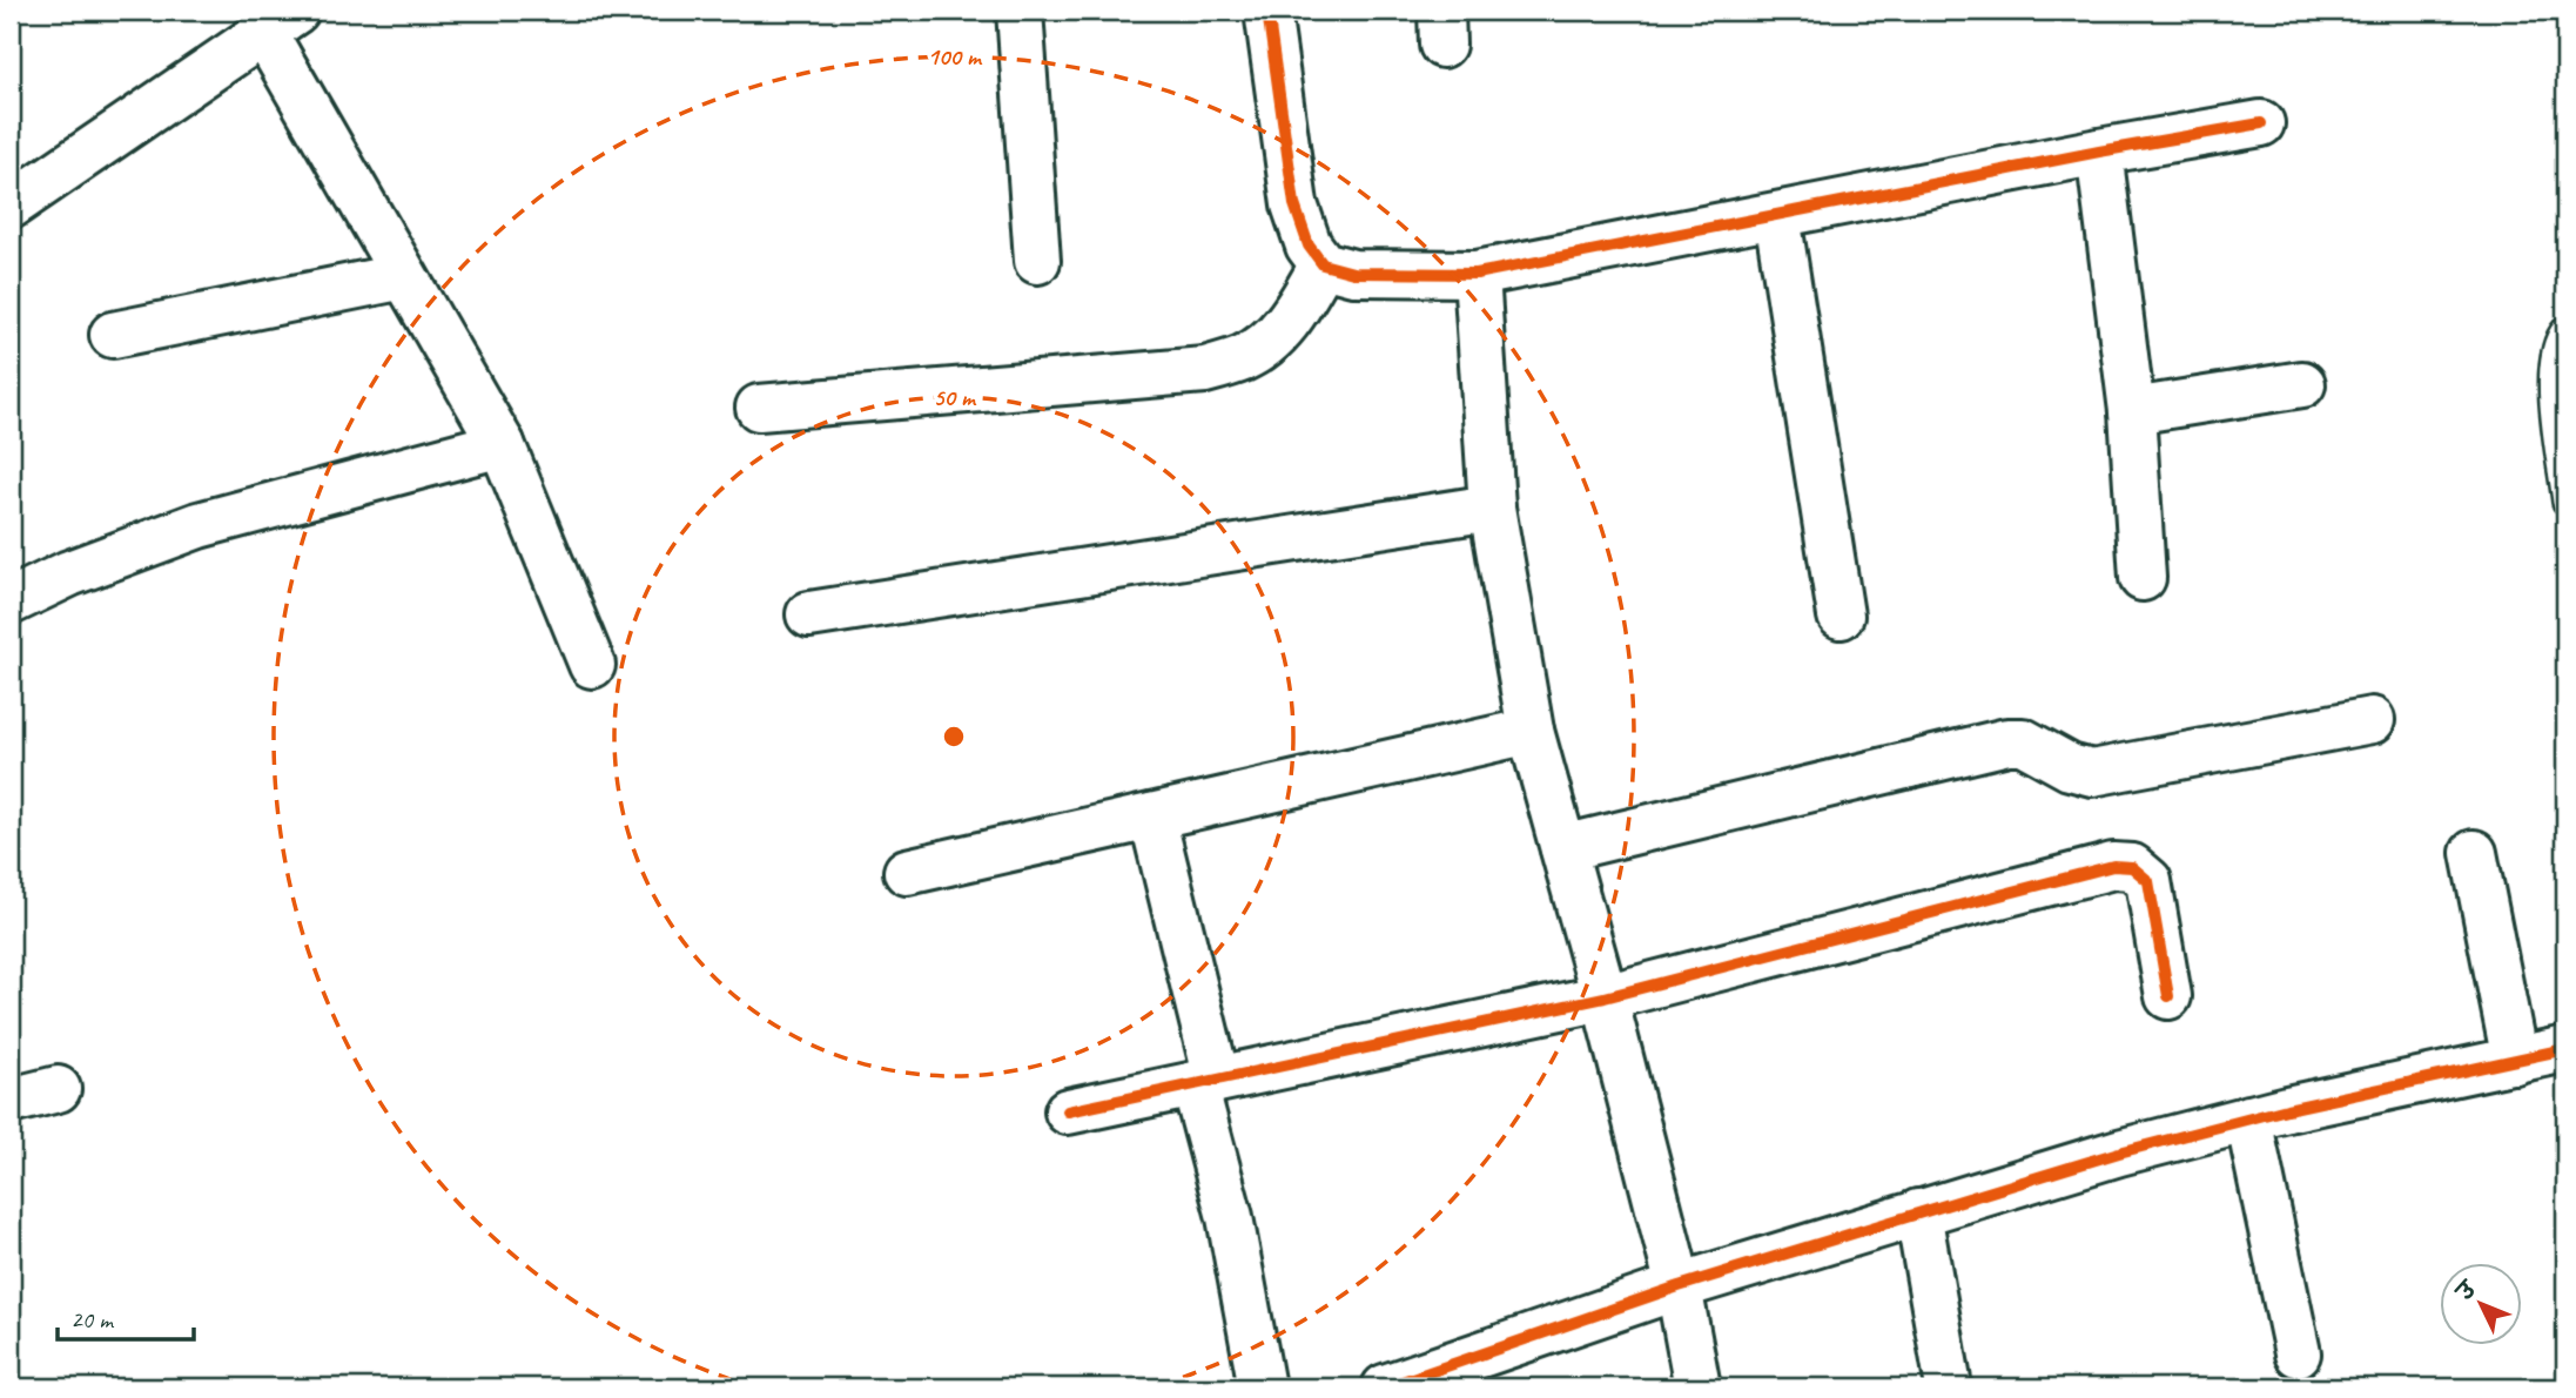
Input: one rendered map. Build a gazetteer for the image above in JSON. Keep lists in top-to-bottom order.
{
  "scale_bar": "20 m",
  "north": "top left",
  "rings": ["100 m", "50 m"]
}
